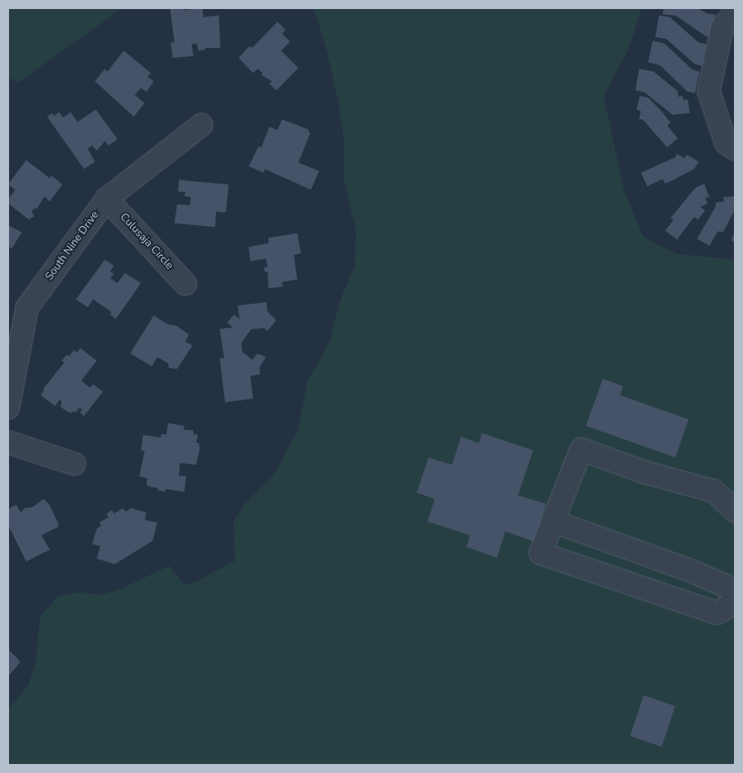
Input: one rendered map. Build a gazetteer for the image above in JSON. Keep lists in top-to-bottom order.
{
  "streets": {
    "street": ["Culusaja Circle", "South Nine Drive"]
  },
  "crossings": [
    ["Culusaja Circle", "South Nine Drive"]
  ]
}
